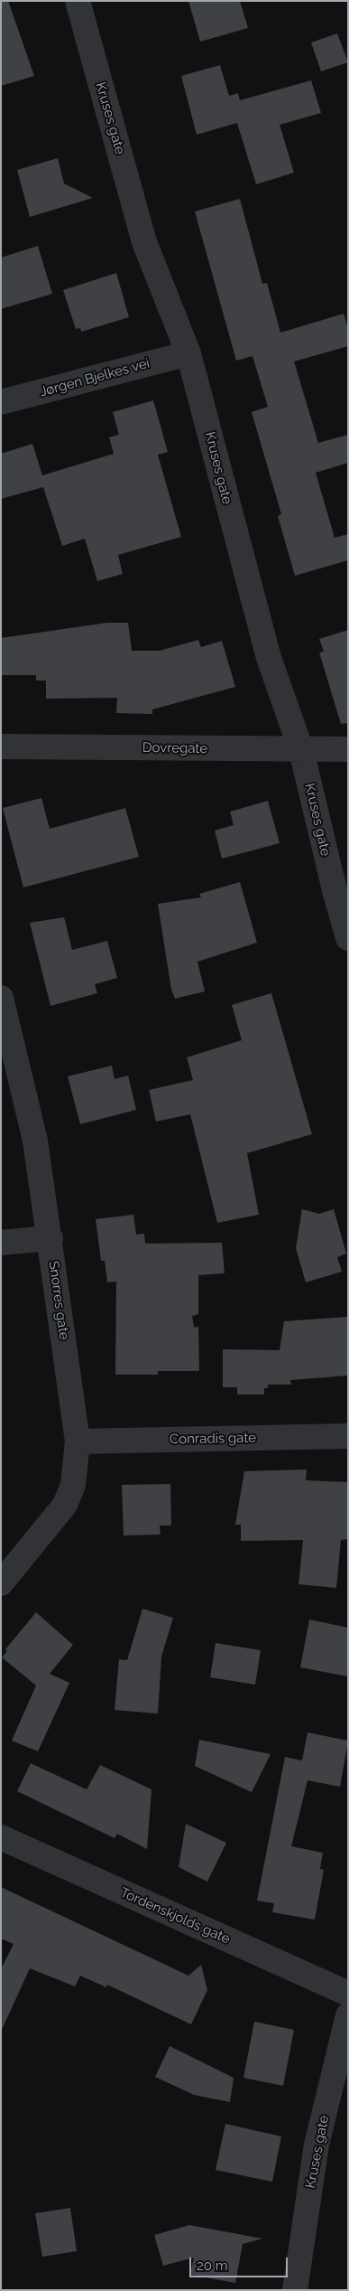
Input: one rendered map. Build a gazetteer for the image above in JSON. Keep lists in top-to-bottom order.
{
  "streets": {
    "street": [
      "Kruses gate",
      "Jørgen Bjelkes vei",
      "Dovregate",
      "Snorres gate",
      "Conradis gate",
      "Tordenskjolds gate"
    ]
  },
  "crossings": [
    ["Kruses gate", "Jørgen Bjelkes vei"],
    ["Kruses gate", "Dovregate"],
    ["Snorres gate", "Conradis gate"]
  ],
  "scale_bar": "20 m"
}
